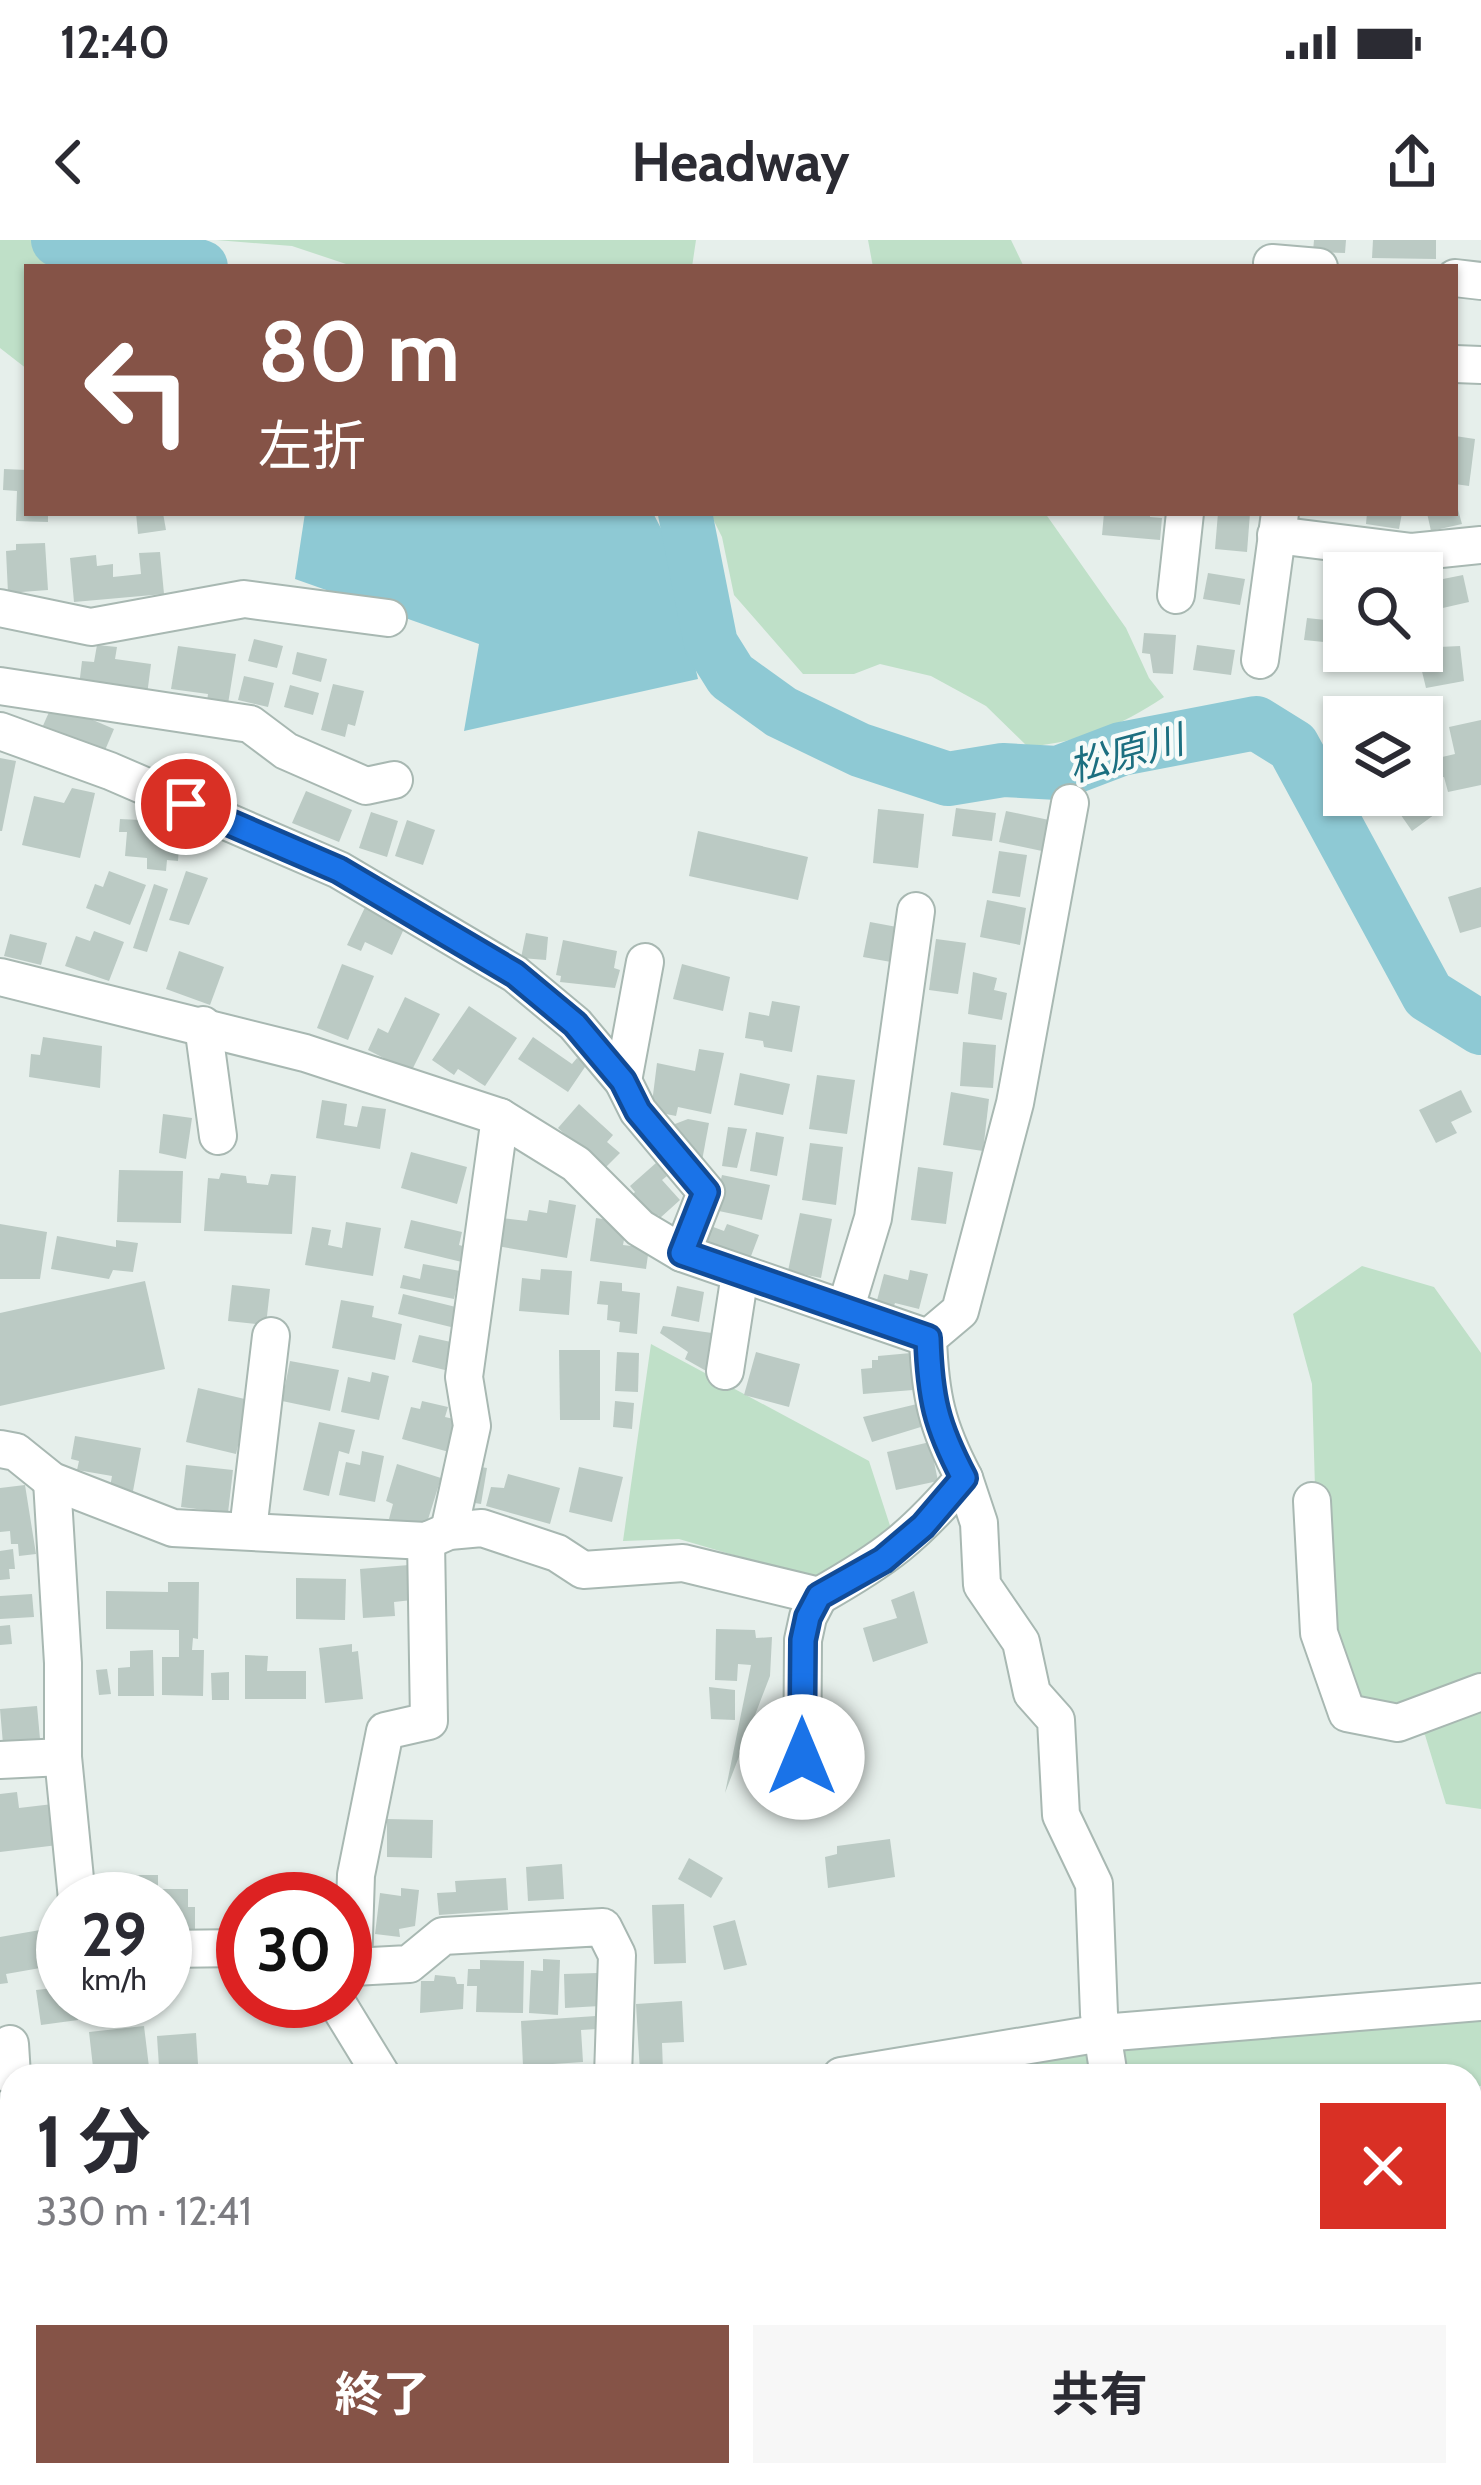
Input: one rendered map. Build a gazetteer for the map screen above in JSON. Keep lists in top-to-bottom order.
{
  "water": ["松原川"],
  "page": {
    "status": "12:40",
    "header": "Headway",
    "turn": ["80 m", "左折"],
    "speed": "29 km/h",
    "limit": "30",
    "heading": ["1 分", "330 m · 12:41"],
    "buttons": ["終了", "共有"]
  }
}
